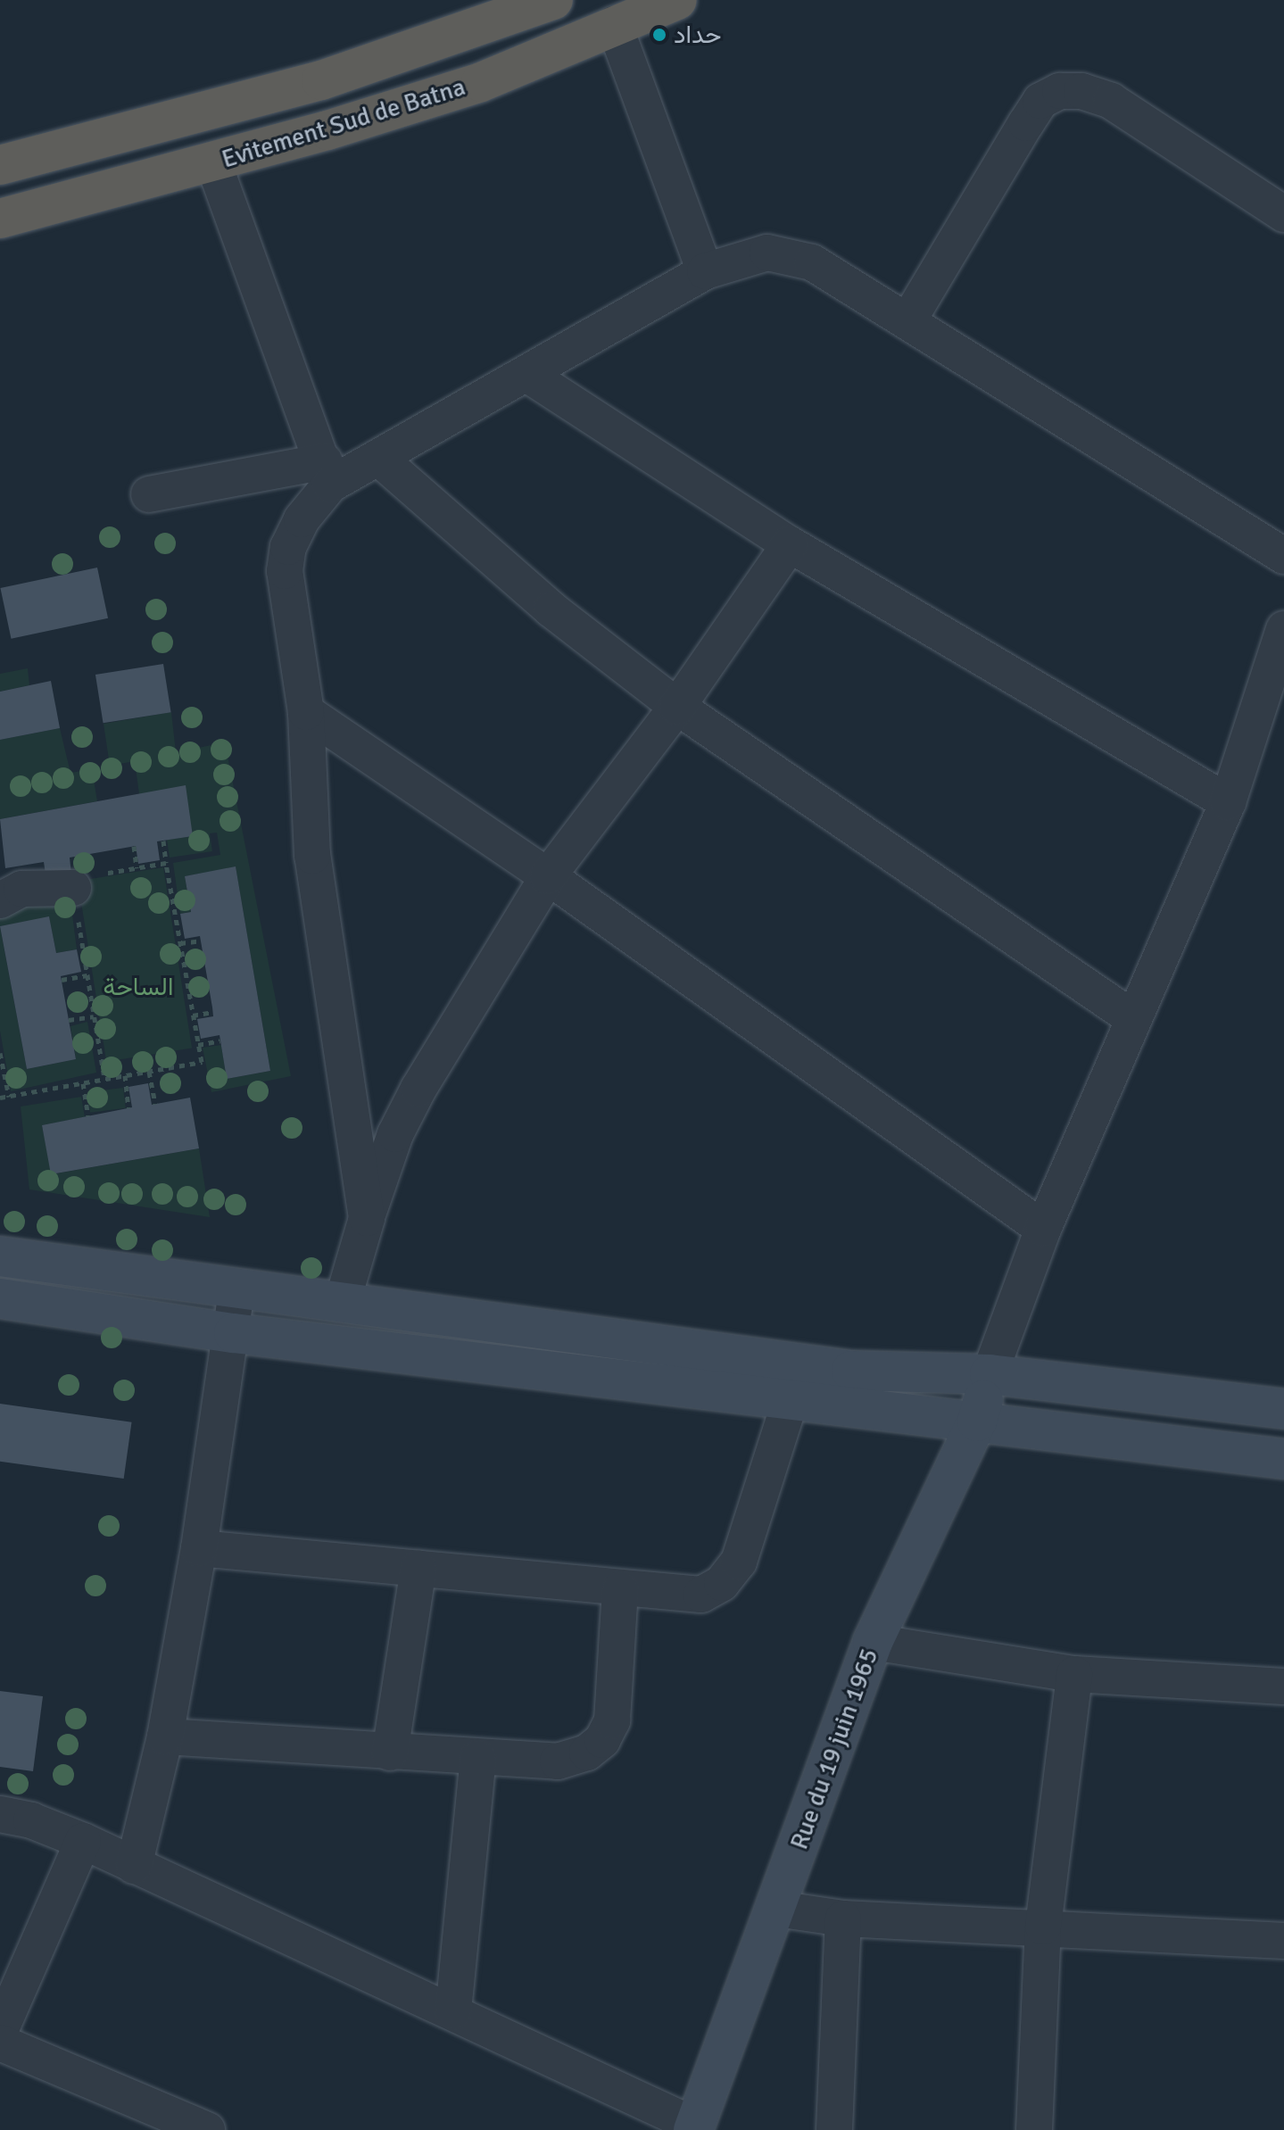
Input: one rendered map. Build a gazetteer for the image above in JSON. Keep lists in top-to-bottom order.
{
  "streets": {
    "highway": ["Evitement Sud de Batna"],
    "main road": ["Rue du 19 juin 1965"]
  },
  "parks": ["الساحة"],
  "places": ["حداد"]
}
